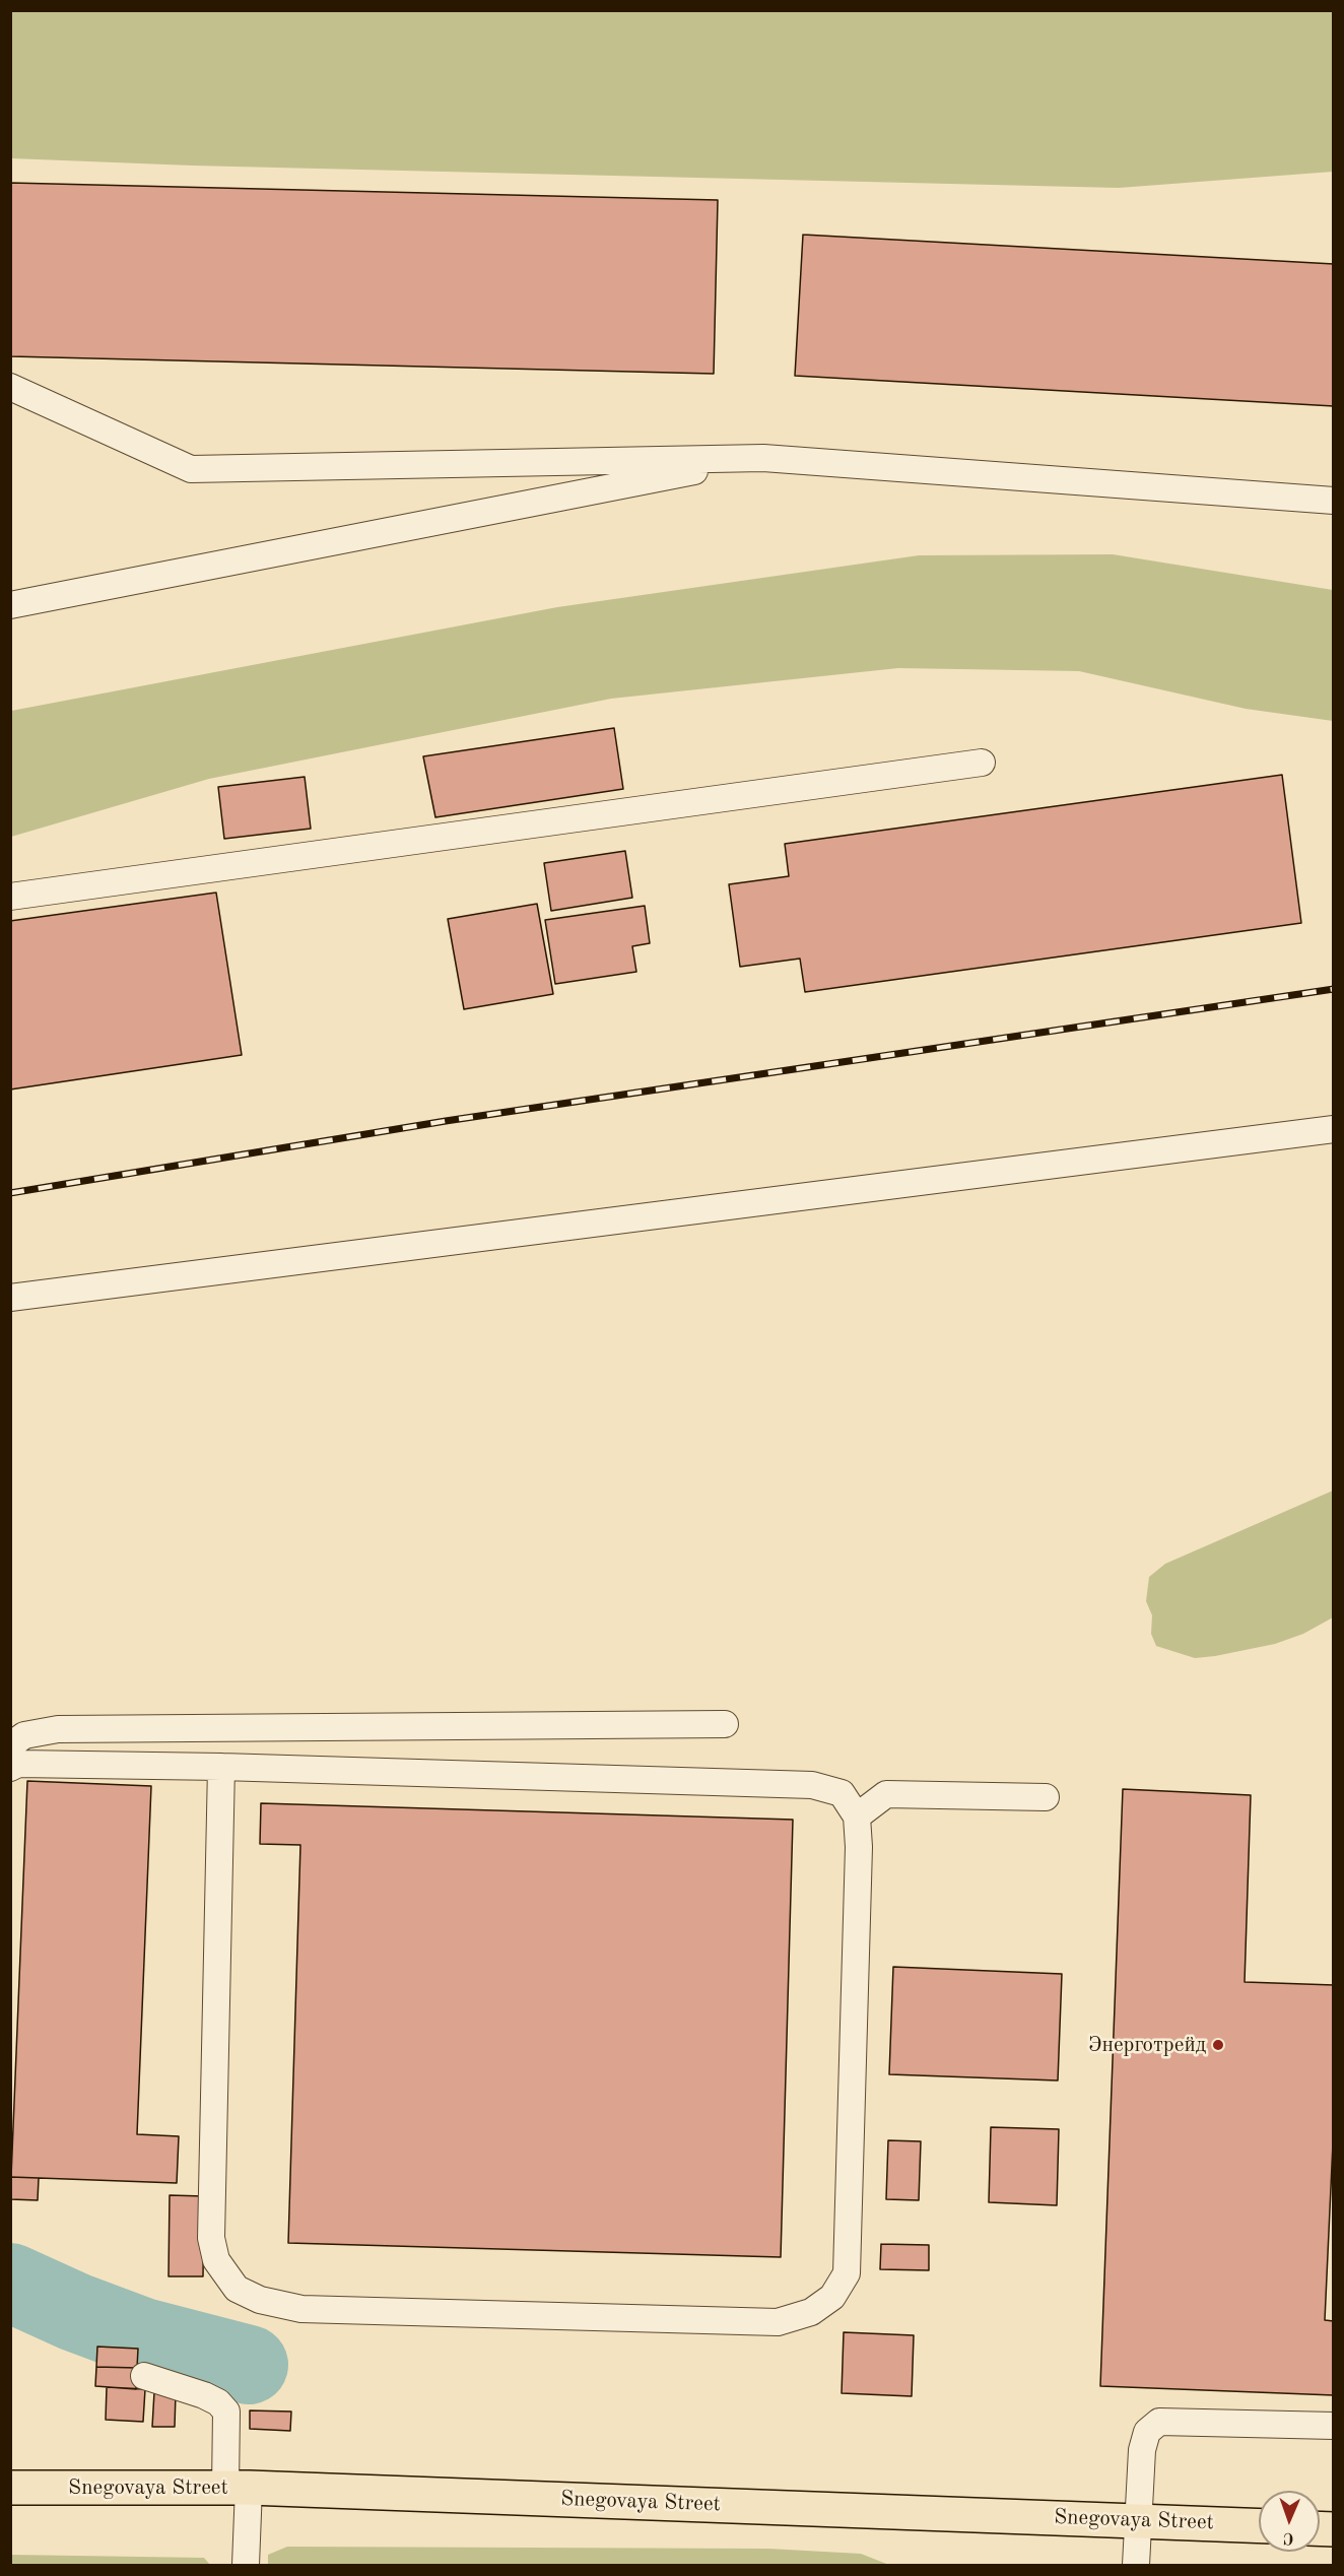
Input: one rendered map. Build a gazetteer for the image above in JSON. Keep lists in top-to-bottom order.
{
  "streets": {
    "main road": ["Snegovaya Street"]
  },
  "places": ["Энерготрейд"],
  "north": "bottom"
}
